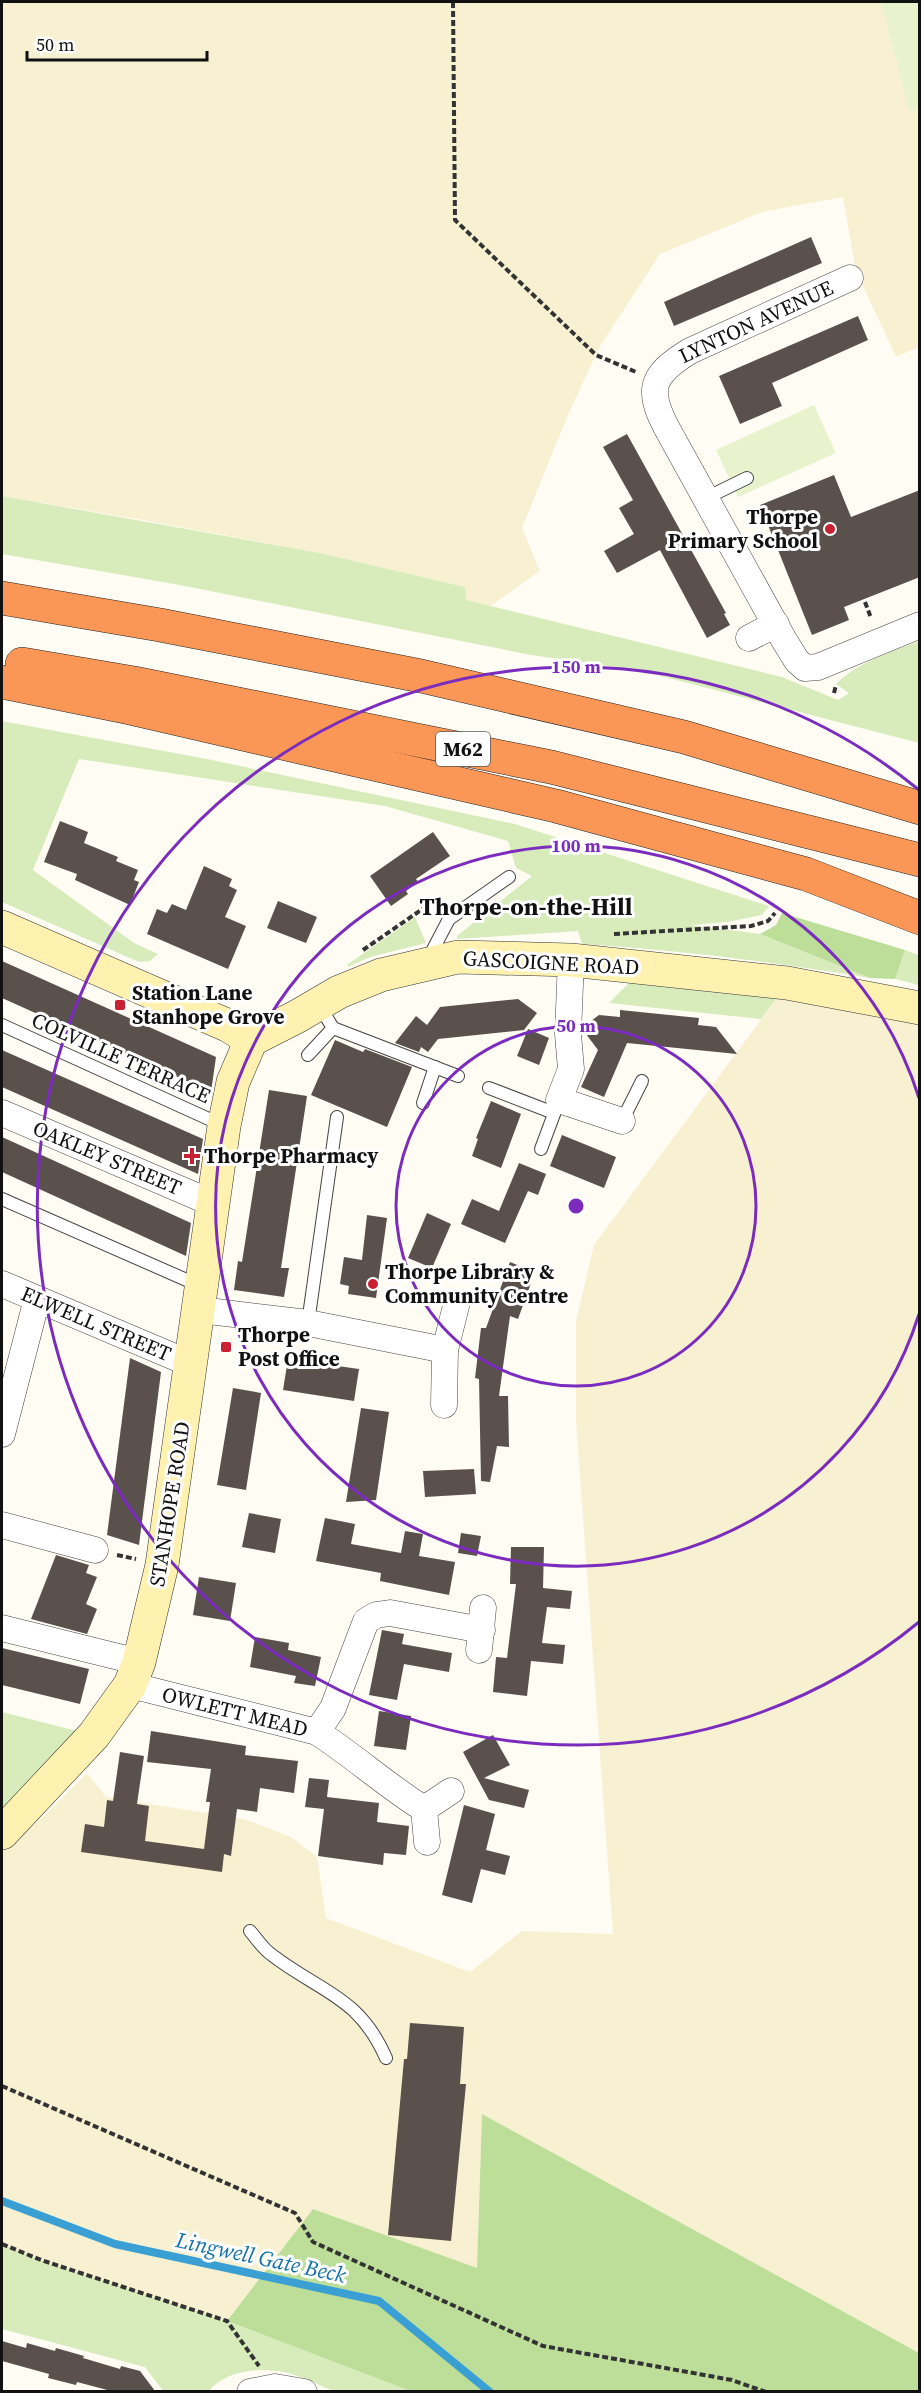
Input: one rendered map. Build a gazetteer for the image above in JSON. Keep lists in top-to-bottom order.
{
  "streets": {
    "highway": ["M62"],
    "street": [
      "LYNTON AVENUE",
      "GASCOIGNE ROAD",
      "OAKLEY STREET",
      "ELWELL STREET",
      "STANHOPE ROAD",
      "OWLETT MEAD"
    ],
    "lane": ["COLVILLE TERRACE"]
  },
  "crossings": [
    ["COLVILLE TERRACE", "STANHOPE ROAD"],
    ["OAKLEY STREET", "STANHOPE ROAD"],
    ["ELWELL STREET", "STANHOPE ROAD"],
    ["STANHOPE ROAD", "OWLETT MEAD"]
  ],
  "districts": ["Thorpe-on-the-Hill"],
  "water": ["Lingwell Gate Beck"],
  "places": {
    "other": ["Thorpe Primary School", "Thorpe Library & Community Centre"],
    "transit": ["Station Lane Stanhope Grove", "Thorpe Post Office"],
    "health": ["Thorpe Pharmacy"]
  },
  "scale_bar": "50 m",
  "rings": ["150 m", "100 m", "50 m"]
}
